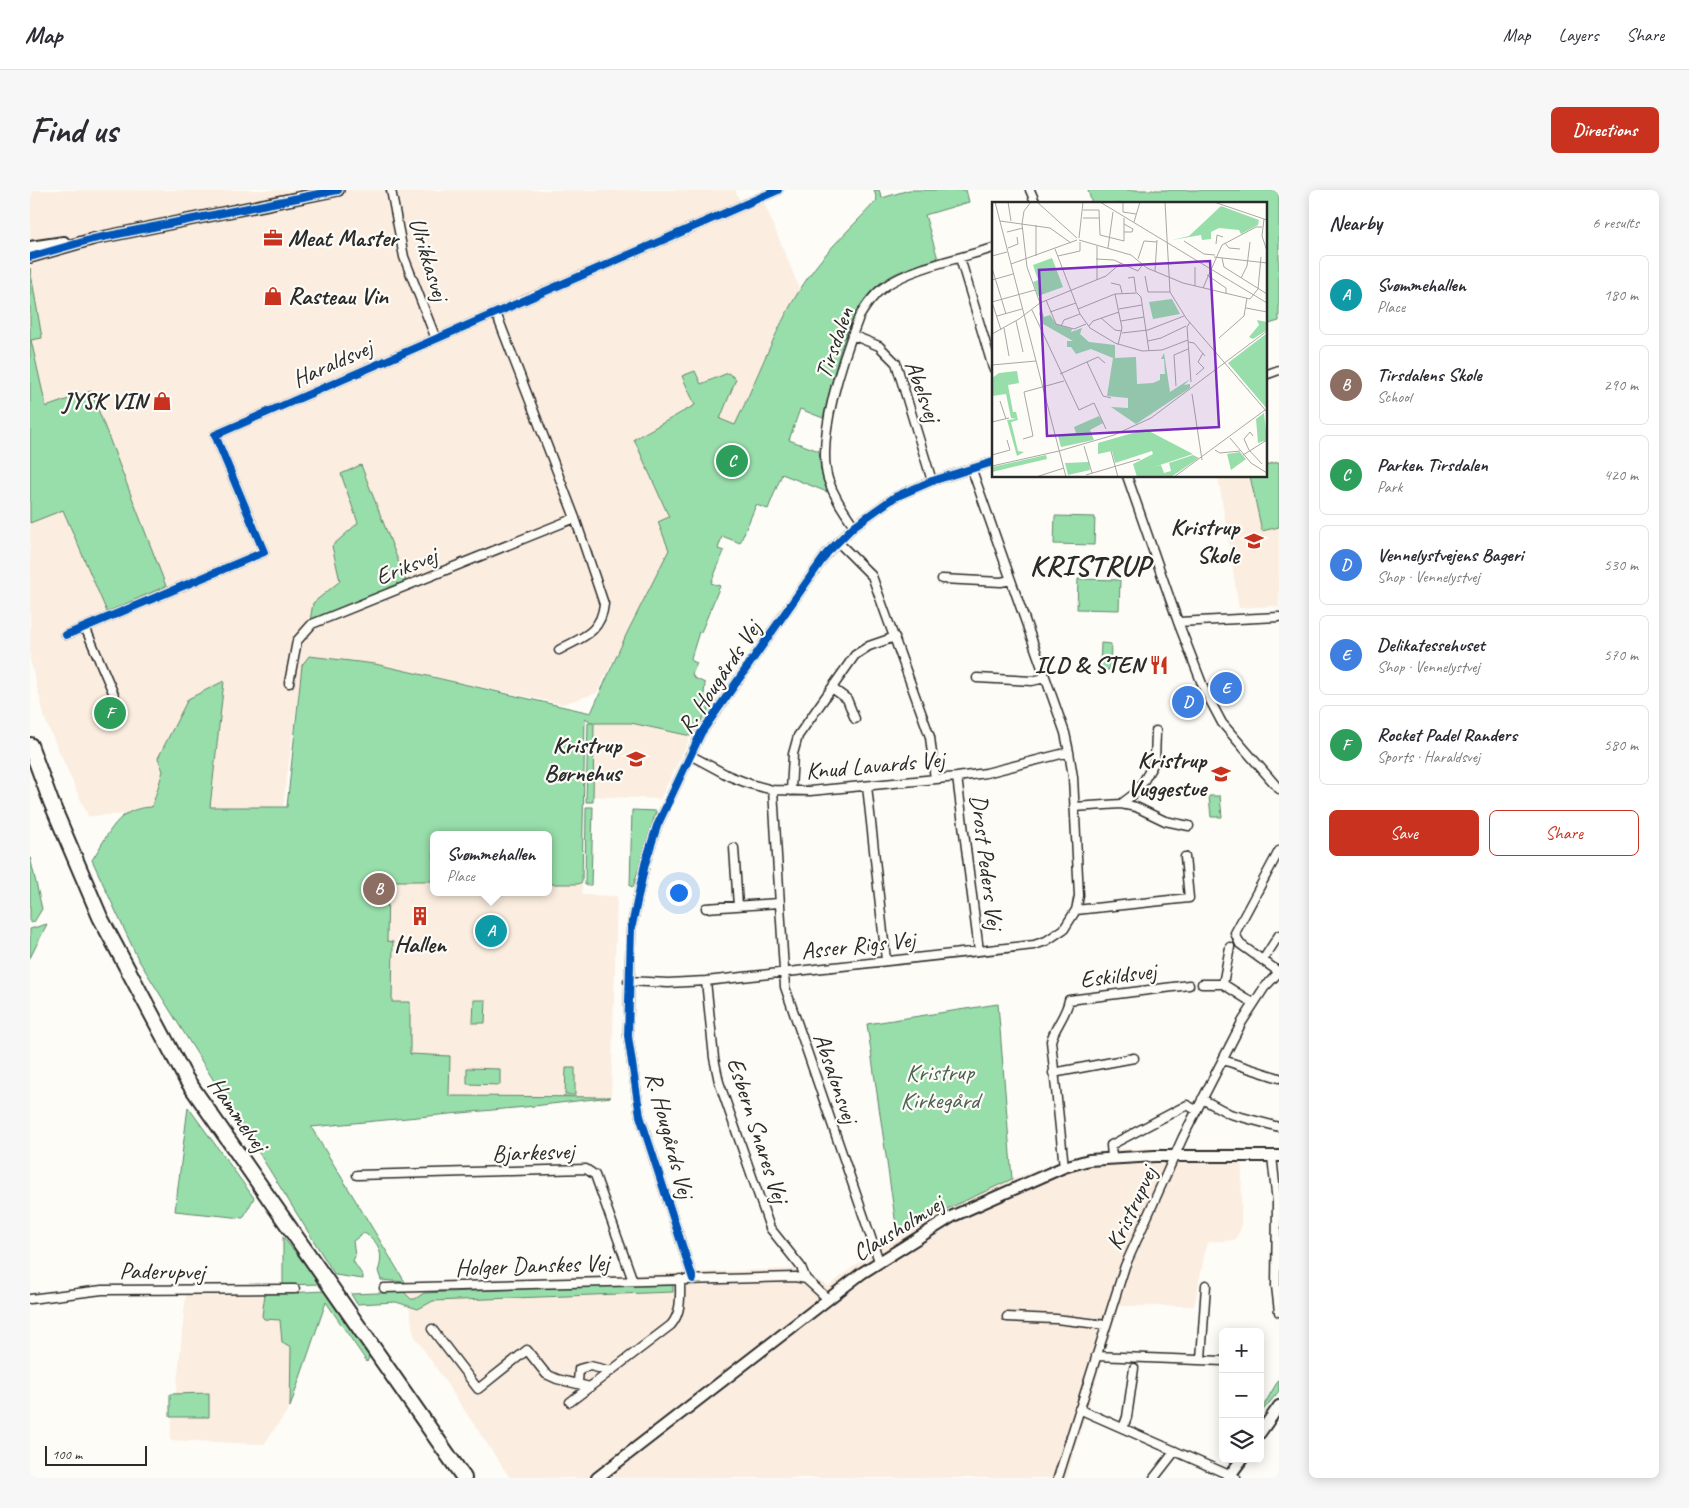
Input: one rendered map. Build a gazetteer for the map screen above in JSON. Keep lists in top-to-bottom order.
{
  "streets": {
    "highway": ["Hammelvej"],
    "street": [
      "Ulrikkasvej",
      "Tirsdalen",
      "Haraldsvej",
      "Abelsvej",
      "Eriksvej",
      "R. Hougårds Vej",
      "Knud Lavards Vej",
      "Drost Peders Vej",
      "Asser Rigs Vej",
      "Eskildsvej",
      "Absalonsvej",
      "Esbern Snares Vej",
      "Bjarkesvej",
      "Kristrupvej",
      "Clausholmvej",
      "Holger Danskes Vej",
      "Paderupvej"
    ]
  },
  "crossings": [
    ["Ulrikkasvej", "Haraldsvej"],
    ["Tirsdalen", "Abelsvej"],
    ["Tirsdalen", "R. Hougårds Vej"],
    ["Abelsvej", "R. Hougårds Vej"],
    ["R. Hougårds Vej", "Knud Lavards Vej"],
    ["R. Hougårds Vej", "Asser Rigs Vej"],
    ["R. Hougårds Vej", "Holger Danskes Vej"],
    ["Knud Lavards Vej", "Drost Peders Vej"],
    ["Knud Lavards Vej", "Asser Rigs Vej"],
    ["Knud Lavards Vej", "Absalonsvej"],
    ["Drost Peders Vej", "Asser Rigs Vej"],
    ["Asser Rigs Vej", "Absalonsvej"],
    ["Asser Rigs Vej", "Esbern Snares Vej"],
    ["Eskildsvej", "Clausholmvej"],
    ["Absalonsvej", "Clausholmvej"],
    ["Esbern Snares Vej", "Holger Danskes Vej"],
    ["Bjarkesvej", "Holger Danskes Vej"],
    ["Kristrupvej", "Clausholmvej"]
  ],
  "districts": ["KRISTRUP"],
  "parks": ["Kristrup Kirkegård"],
  "places": {
    "office": ["Meat Master"],
    "shop": ["Rasteau Vin", "JYSK VIN"],
    "school or university": ["Kristrup Skole", "Kristrup Børnehus", "Kristrup Vuggestue"],
    "restaurant": ["ILD & STEN"],
    "building": ["Hallen"]
  },
  "scale_bar": "100 m",
  "page": {
    "header": "Map",
    "nav": ["Map", "Layers", "Share"],
    "buttons": [
      "Directions",
      ["Save", "Share"]
    ],
    "title": "Find us",
    "heading": ["Nearby", "6 results"],
    "list": [
      {
        "mark": "A",
        "name": "Svømmehallen",
        "note": "Place",
        "value": "180 m"
      },
      {
        "mark": "B",
        "name": "Tirsdalens Skole",
        "note": "School",
        "value": "290 m"
      },
      {
        "mark": "C",
        "name": "Parken Tirsdalen",
        "note": "Park",
        "value": "420 m"
      },
      {
        "mark": "D",
        "name": "Vennelystvejens Bageri",
        "note": "Shop · Vennelystvej",
        "value": "530 m"
      },
      {
        "mark": "E",
        "name": "Delikatessehuset",
        "note": "Shop · Vennelystvej",
        "value": "570 m"
      },
      {
        "mark": "F",
        "name": "Rocket Padel Randers",
        "note": "Sports · Haraldsvej",
        "value": "580 m"
      }
    ],
    "pins": [
      "C",
      "E",
      "D",
      "F",
      "B",
      "A"
    ],
    "popup": ["Svømmehallen", "Place"],
    "map_buttons": ["+", "−"],
    "scale": "100 m"
  }
}
